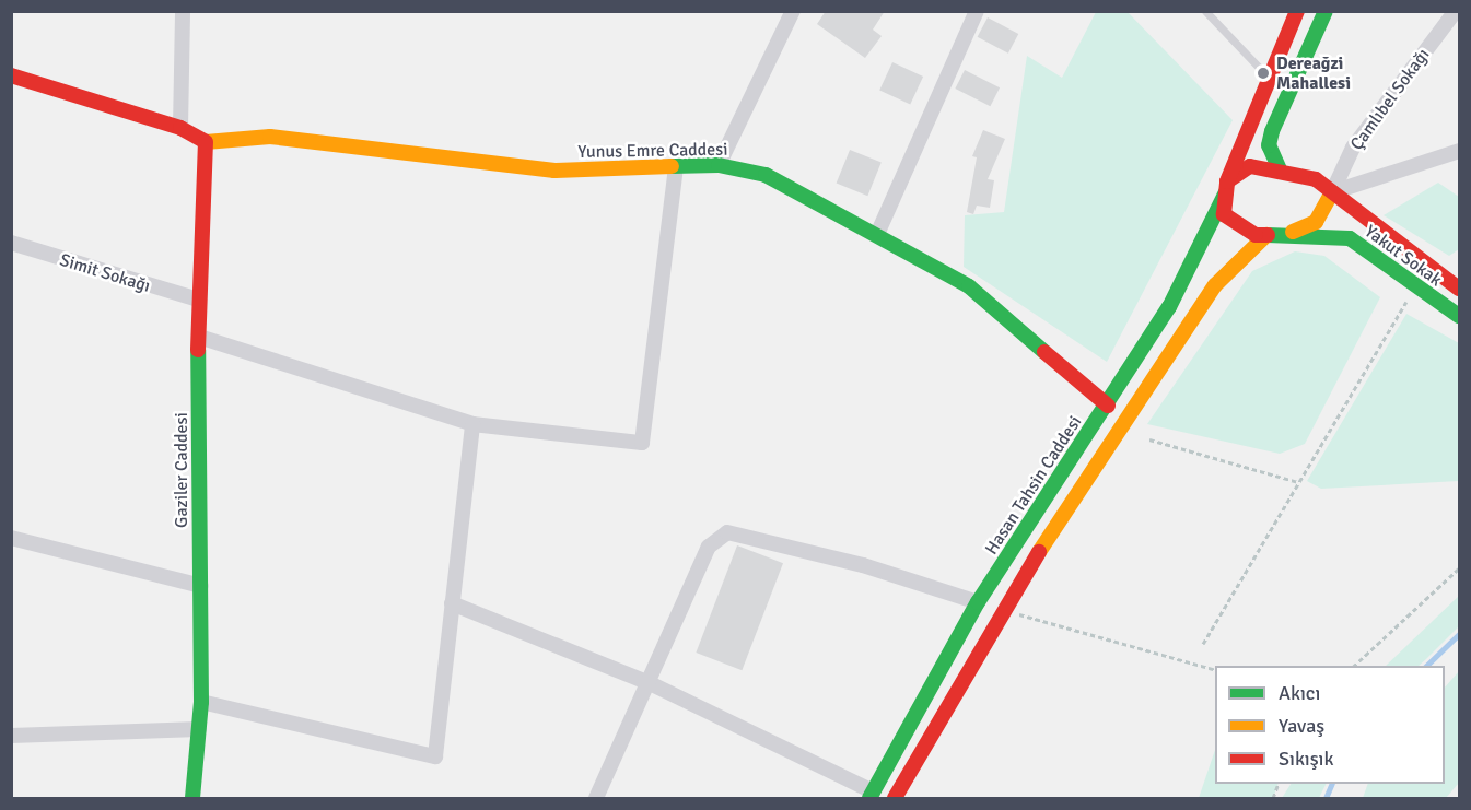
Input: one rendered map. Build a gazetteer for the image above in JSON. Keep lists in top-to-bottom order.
{
  "streets": {
    "main road": [
      "Yunus Emre Caddesi",
      "Yakut Sokak",
      "Gaziler Caddesi",
      "Hasan Tahsin Caddesi"
    ],
    "street": ["Çamlıbel Sokağı", "Simit Sokağı"]
  },
  "crossings": [
    ["Çamlıbel Sokağı", "Yakut Sokak"],
    ["Çamlıbel Sokağı", "Hasan Tahsin Caddesi"],
    ["Yunus Emre Caddesi", "Gaziler Caddesi"],
    ["Yunus Emre Caddesi", "Hasan Tahsin Caddesi"],
    ["Yakut Sokak", "Hasan Tahsin Caddesi"],
    ["Simit Sokağı", "Gaziler Caddesi"]
  ],
  "places": ["Dereağzi Mahallesi"],
  "legend": ["Akıcı", "Yavaş", "Sıkışık"]
}
